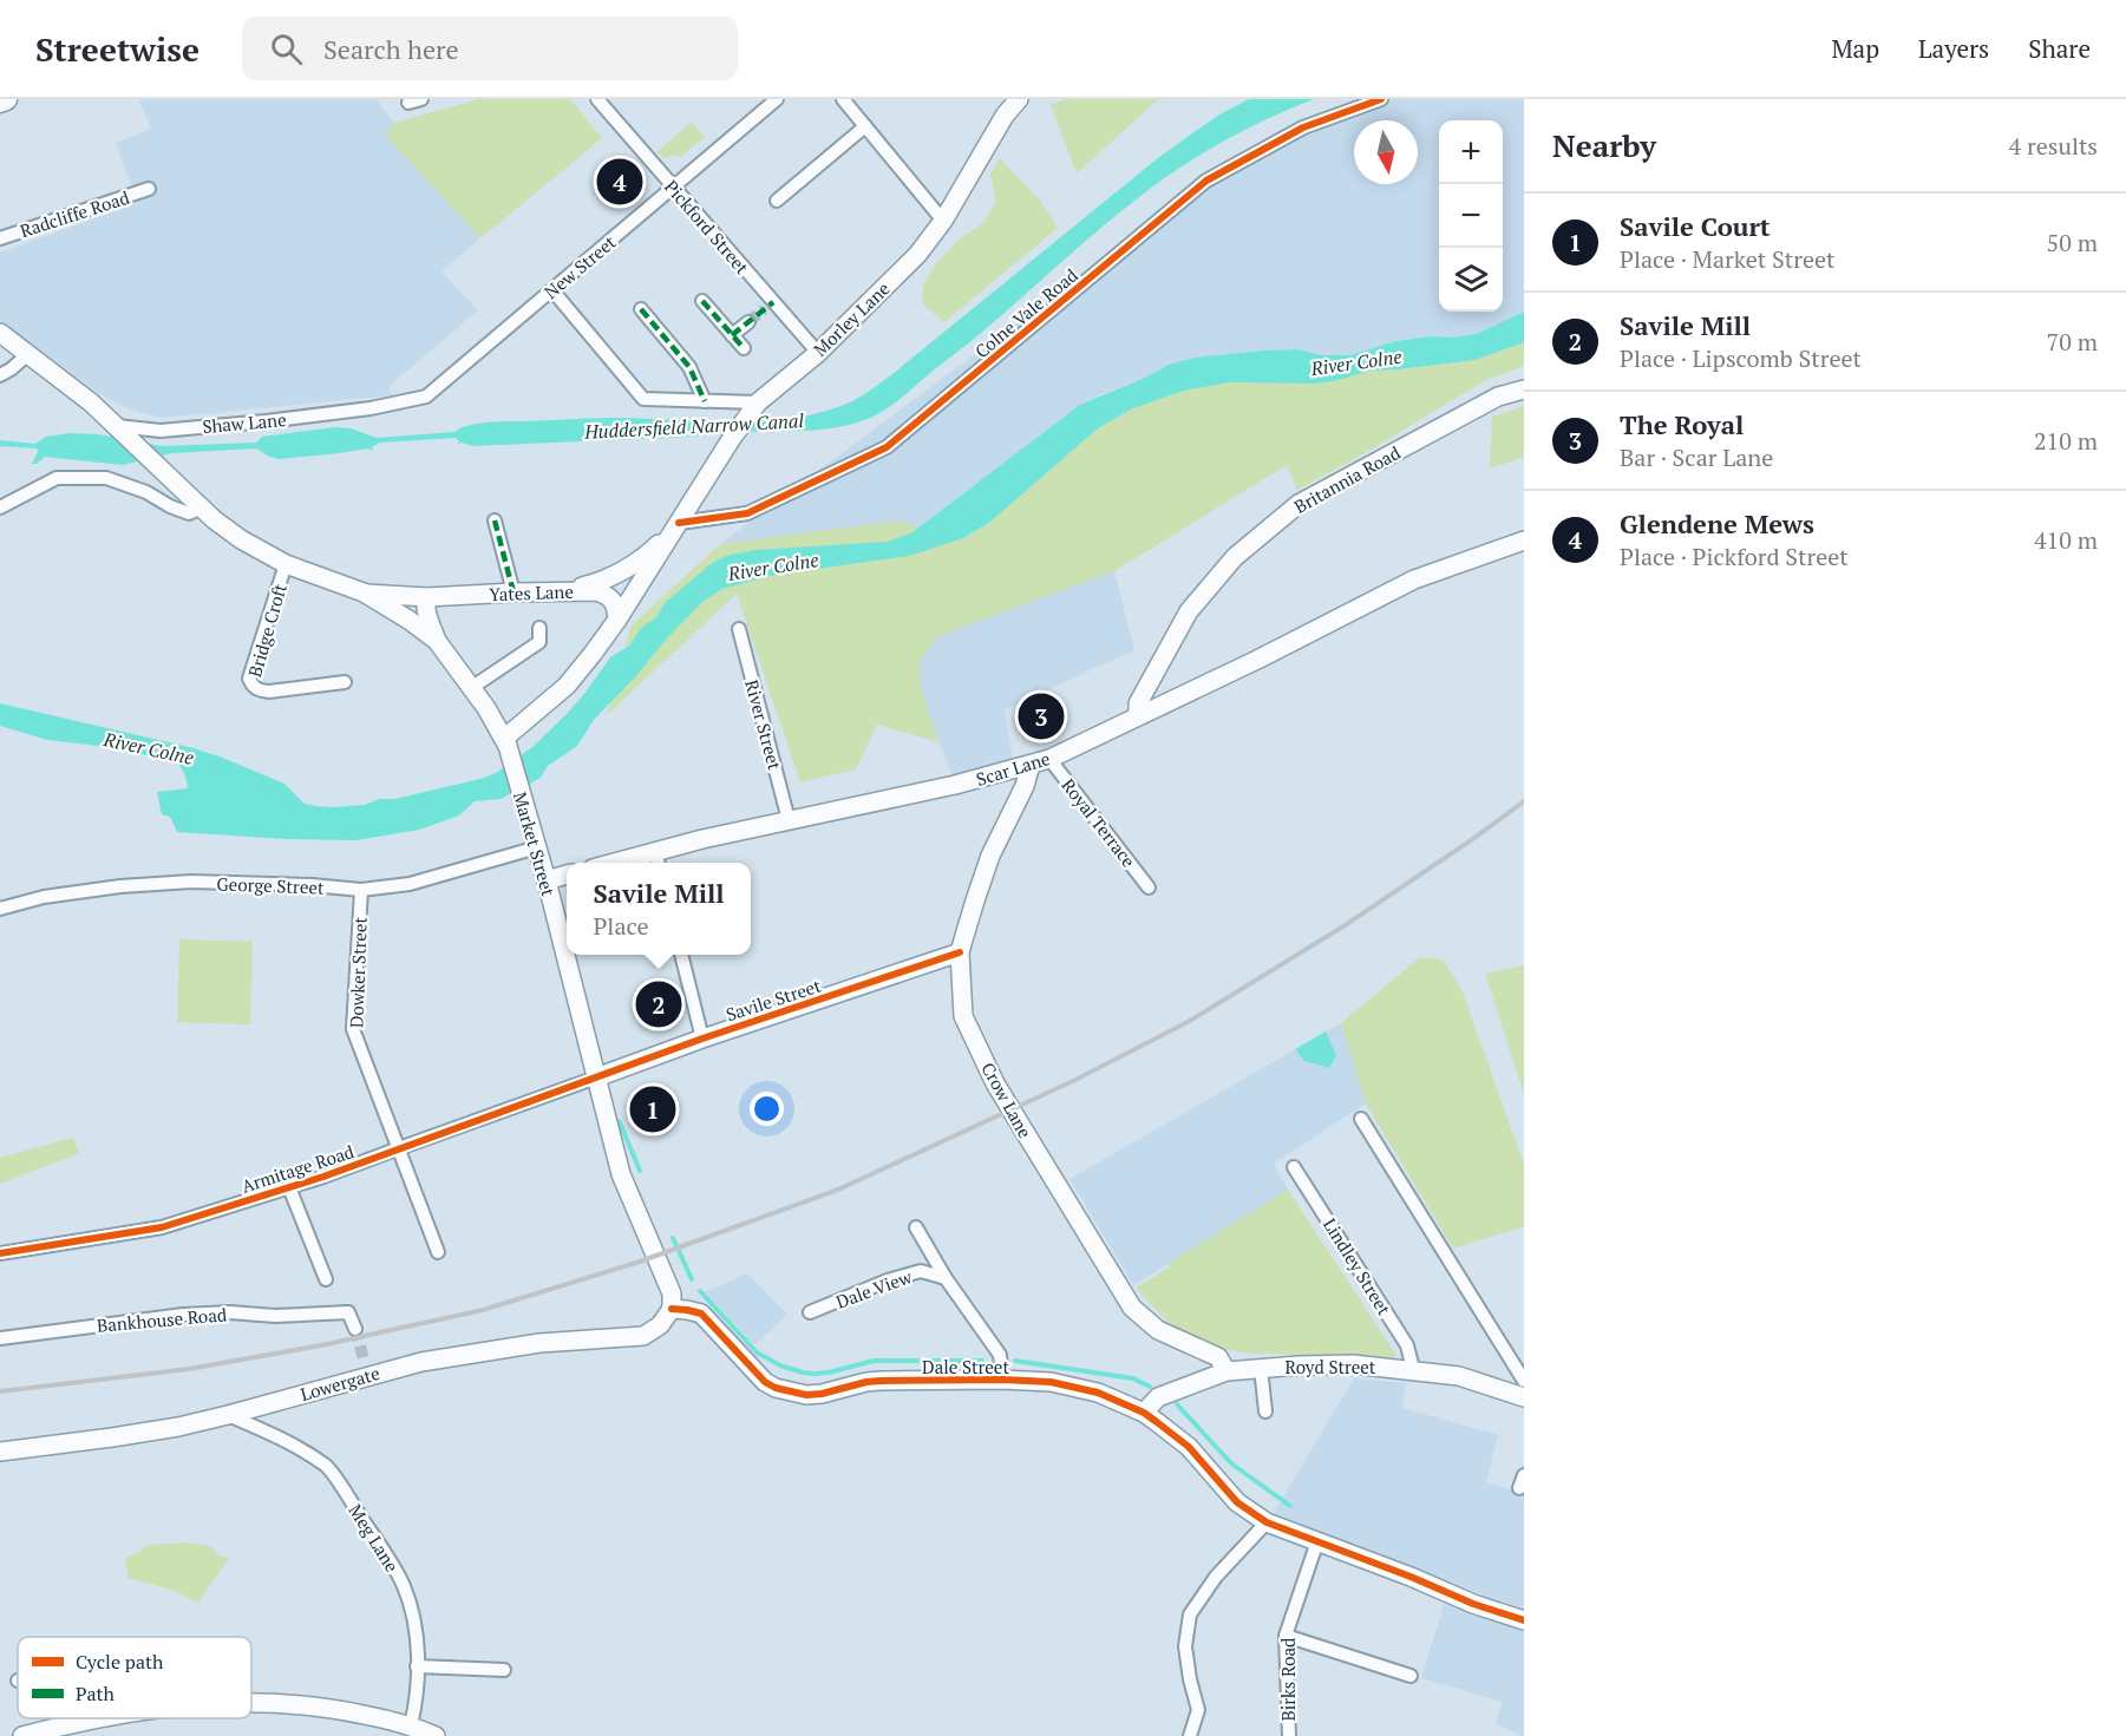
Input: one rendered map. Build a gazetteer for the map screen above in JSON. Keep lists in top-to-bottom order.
{
  "streets": {
    "street": [
      "Radcliffe Road",
      "Pickford Street",
      "New Street",
      "Colne Vale Road",
      "Morley Lane",
      "Shaw Lane",
      "Britannia Road",
      "Yates Lane",
      "Bridge Croft",
      "River Street",
      "Scar Lane",
      "Royal Terrace",
      "Market Street",
      "George Street",
      "Dowker Street",
      "Savile Street",
      "Crow Lane",
      "Armitage Road",
      "Lindley Street",
      "Dale View",
      "Bankhouse Road",
      "Dale Street",
      "Royd Street",
      "Lowergate",
      "Meg Lane",
      "Birks Road"
    ]
  },
  "crossings": [
    ["Pickford Street", "New Street"],
    ["Pickford Street", "Morley Lane"],
    ["New Street", "Shaw Lane"],
    ["Colne Vale Road", "Morley Lane"],
    ["Morley Lane", "Yates Lane"],
    ["Morley Lane", "Market Street"],
    ["Shaw Lane", "Market Street"],
    ["Britannia Road", "Scar Lane"],
    ["Yates Lane", "Market Street"],
    ["Bridge Croft", "Market Street"],
    ["River Street", "Scar Lane"],
    ["Scar Lane", "Royal Terrace"],
    ["Scar Lane", "Crow Lane"],
    ["Market Street", "George Street"],
    ["Market Street", "Savile Street"],
    ["Market Street", "Armitage Road"],
    ["Market Street", "Dale Street"],
    ["Market Street", "Lowergate"],
    ["George Street", "Dowker Street"],
    ["Dowker Street", "Armitage Road"],
    ["Savile Street", "Crow Lane"],
    ["Savile Street", "Armitage Road"],
    ["Crow Lane", "Royd Street"],
    ["Lindley Street", "Royd Street"],
    ["Dale Street", "Royd Street"],
    ["Dale Street", "Lowergate"],
    ["Dale Street", "Birks Road"],
    ["Lowergate", "Meg Lane"]
  ],
  "water": ["River Colne", "Huddersfield Narrow Canal"],
  "legend": ["Cycle path", "Path"],
  "north": "bottom",
  "page": {
    "header": "Streetwise",
    "search": "Search here",
    "nav": ["Map", "Layers", "Share"],
    "heading": ["Nearby", "4 results"],
    "map_buttons": ["+", "−"],
    "pins": [
      "4",
      "3",
      "2",
      "1"
    ],
    "list": [
      {
        "mark": "1",
        "name": "Savile Court",
        "note": "Place · Market Street",
        "value": "50 m"
      },
      {
        "mark": "2",
        "name": "Savile Mill",
        "note": "Place · Lipscomb Street",
        "value": "70 m"
      },
      {
        "mark": "3",
        "name": "The Royal",
        "note": "Bar · Scar Lane",
        "value": "210 m"
      },
      {
        "mark": "4",
        "name": "Glendene Mews",
        "note": "Place · Pickford Street",
        "value": "410 m"
      }
    ],
    "popup": ["Savile Mill", "Place"]
  }
}
